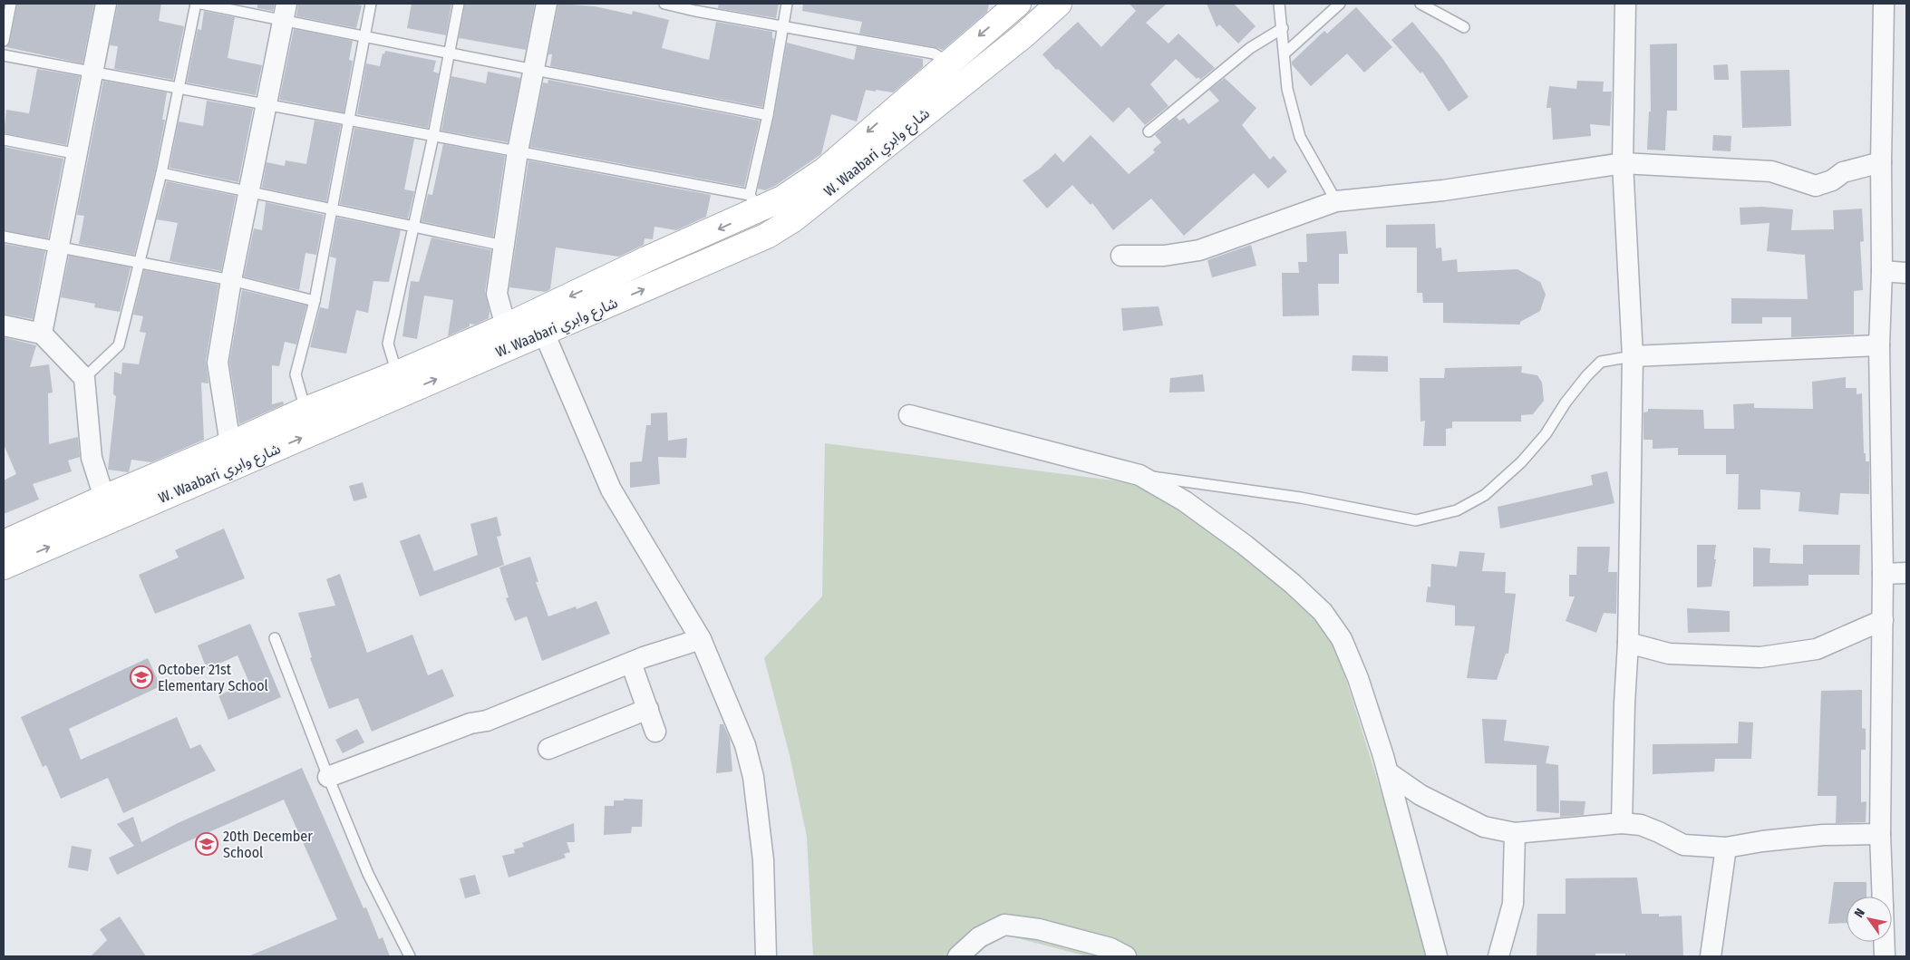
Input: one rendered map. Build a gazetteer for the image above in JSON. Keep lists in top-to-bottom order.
{
  "streets": {
    "main road": ["W. Waabari شارع وابري"]
  },
  "places": {
    "school or university": ["October 21st Elementary School", "20th December School"]
  },
  "north": "top left"
}
